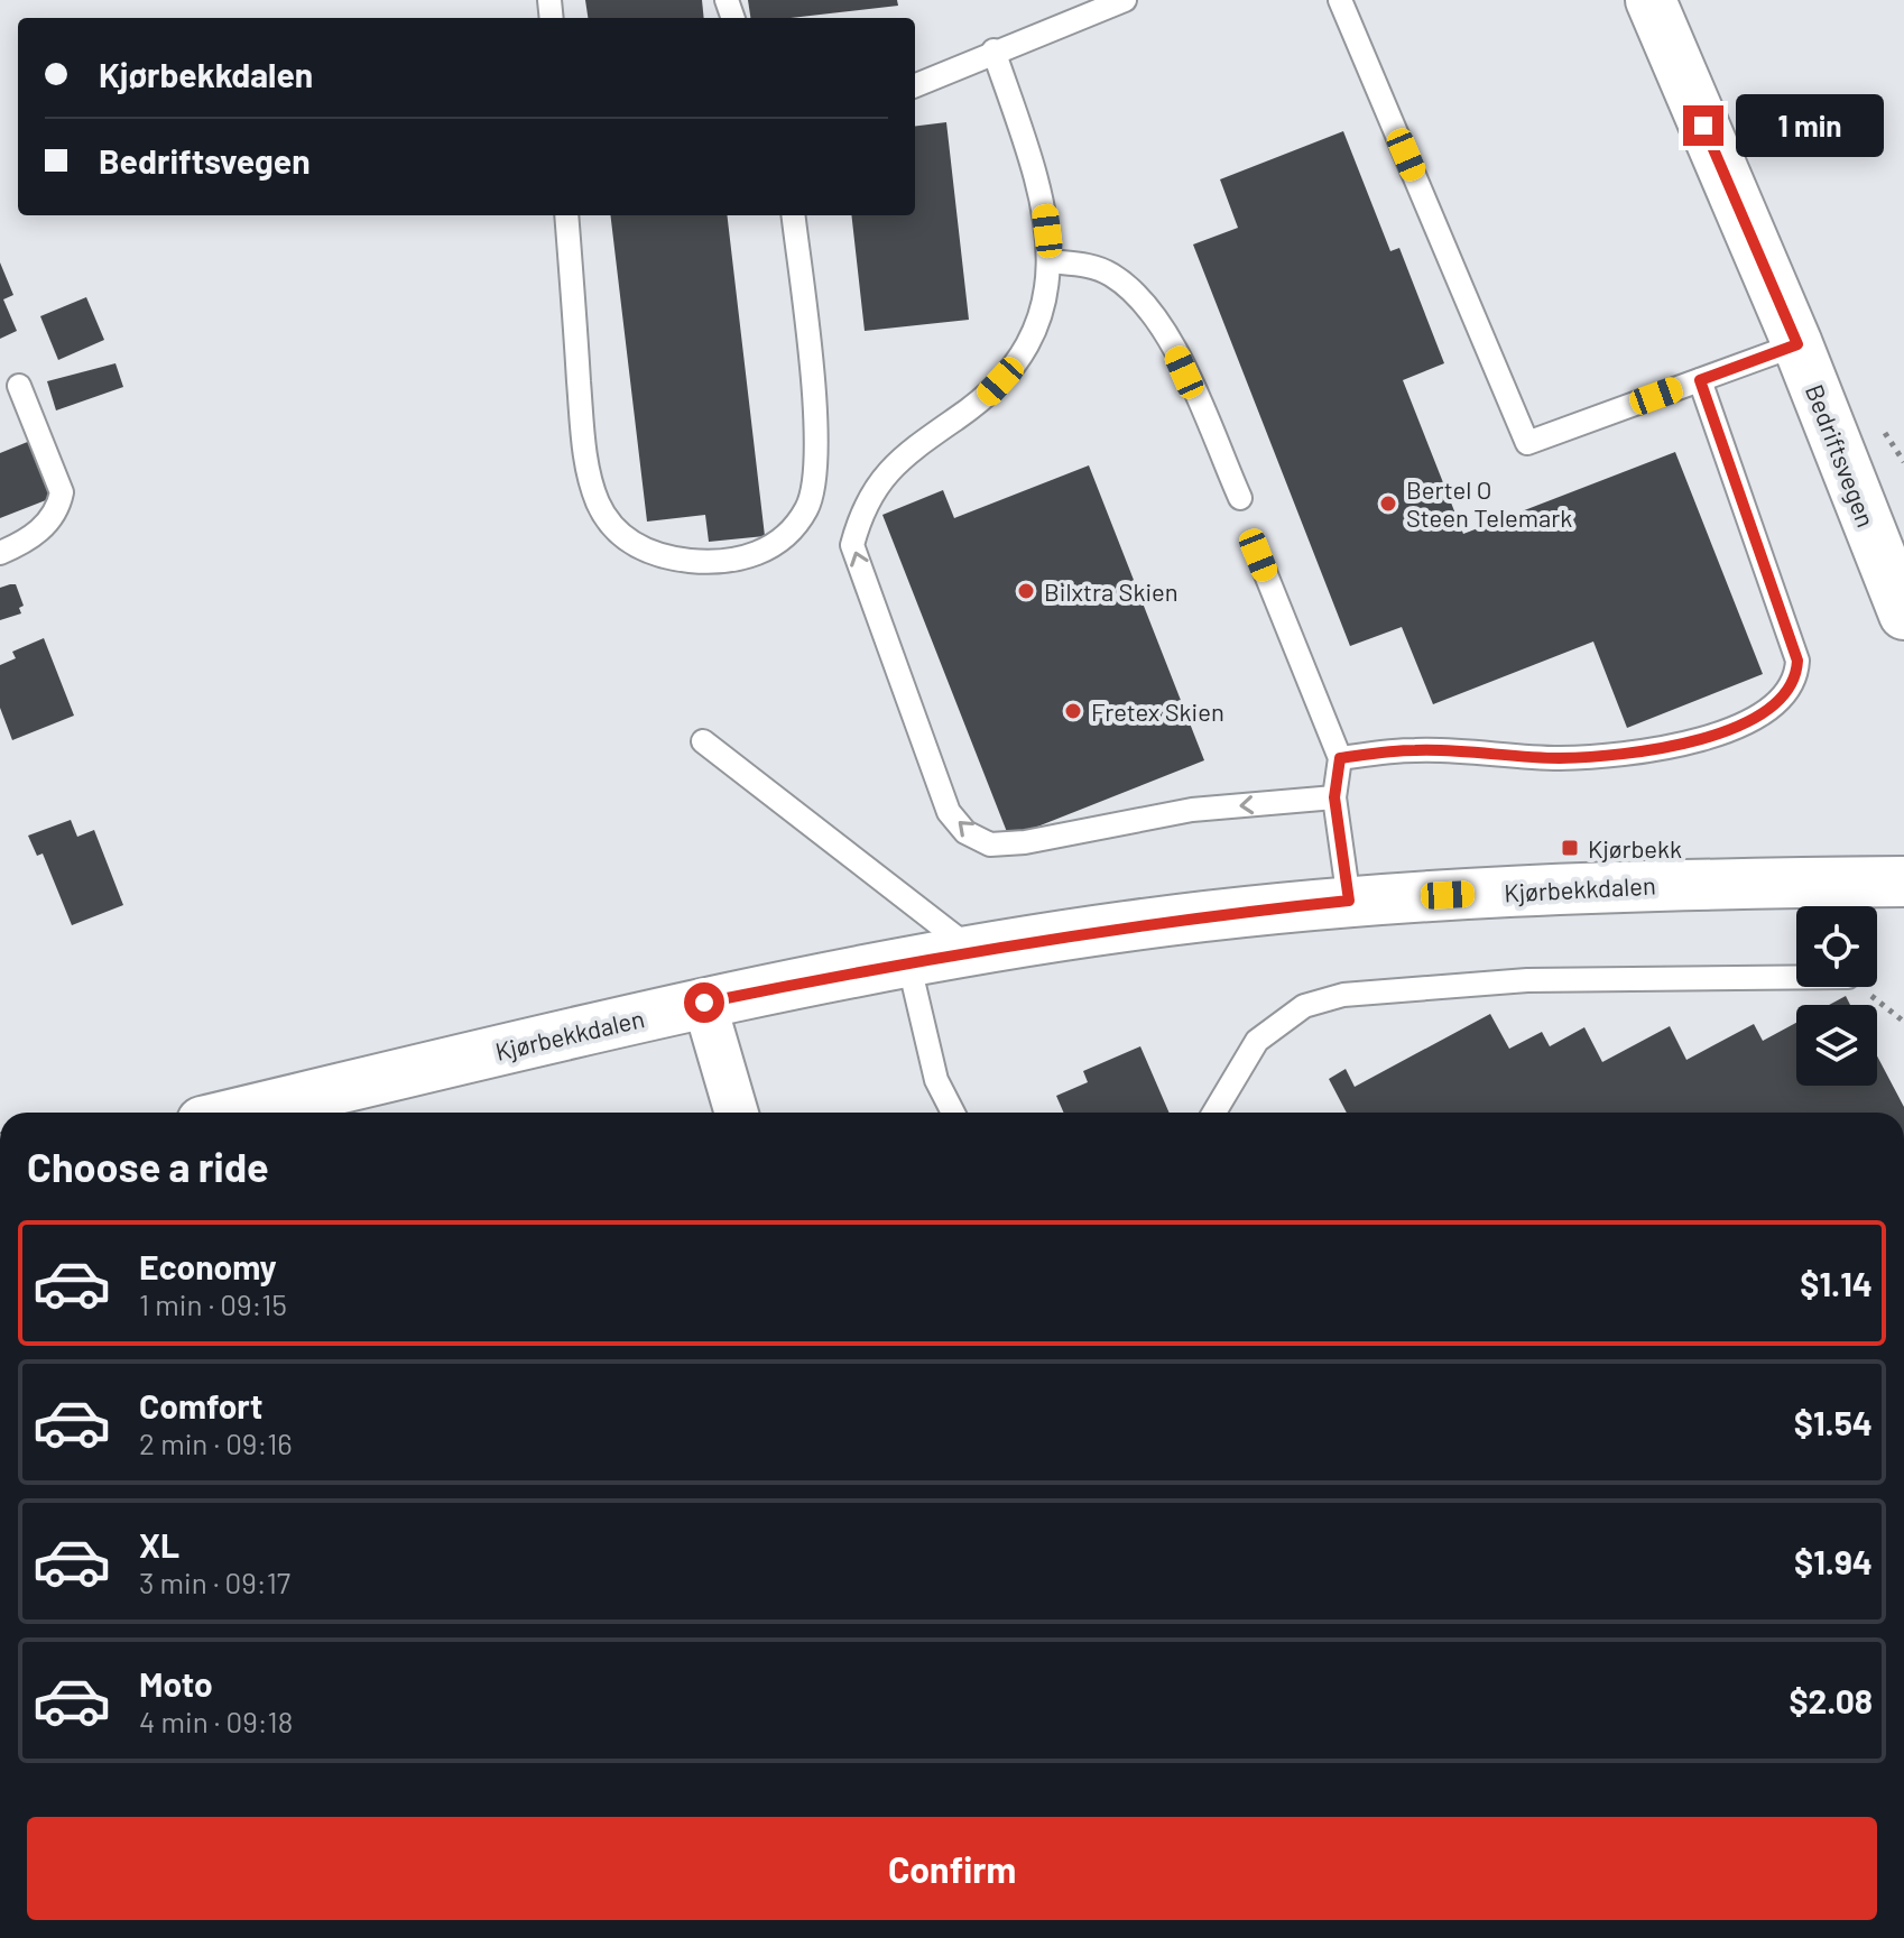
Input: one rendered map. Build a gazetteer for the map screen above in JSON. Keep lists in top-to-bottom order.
{
  "streets": {
    "street": ["Bedriftsvegen", "Kjørbekkdalen"]
  },
  "places": {
    "other": ["Bertel O Steen Telemark", "Bilxtra Skien", "Fretex Skien"],
    "transit": ["Kjørbekk"]
  },
  "page": {
    "banner": ["Kjørbekkdalen", "Bedriftsvegen"],
    "bubble": "1 min",
    "heading": "Choose a ride",
    "list": [
      {
        "name": "Economy",
        "note": "1 min · 09:15",
        "value": "$1.14"
      },
      {
        "name": "Comfort",
        "note": "2 min · 09:16",
        "value": "$1.54"
      },
      {
        "name": "XL",
        "note": "3 min · 09:17",
        "value": "$1.94"
      },
      {
        "name": "Moto",
        "note": "4 min · 09:18",
        "value": "$2.08"
      }
    ],
    "buttons": "Confirm"
  }
}
